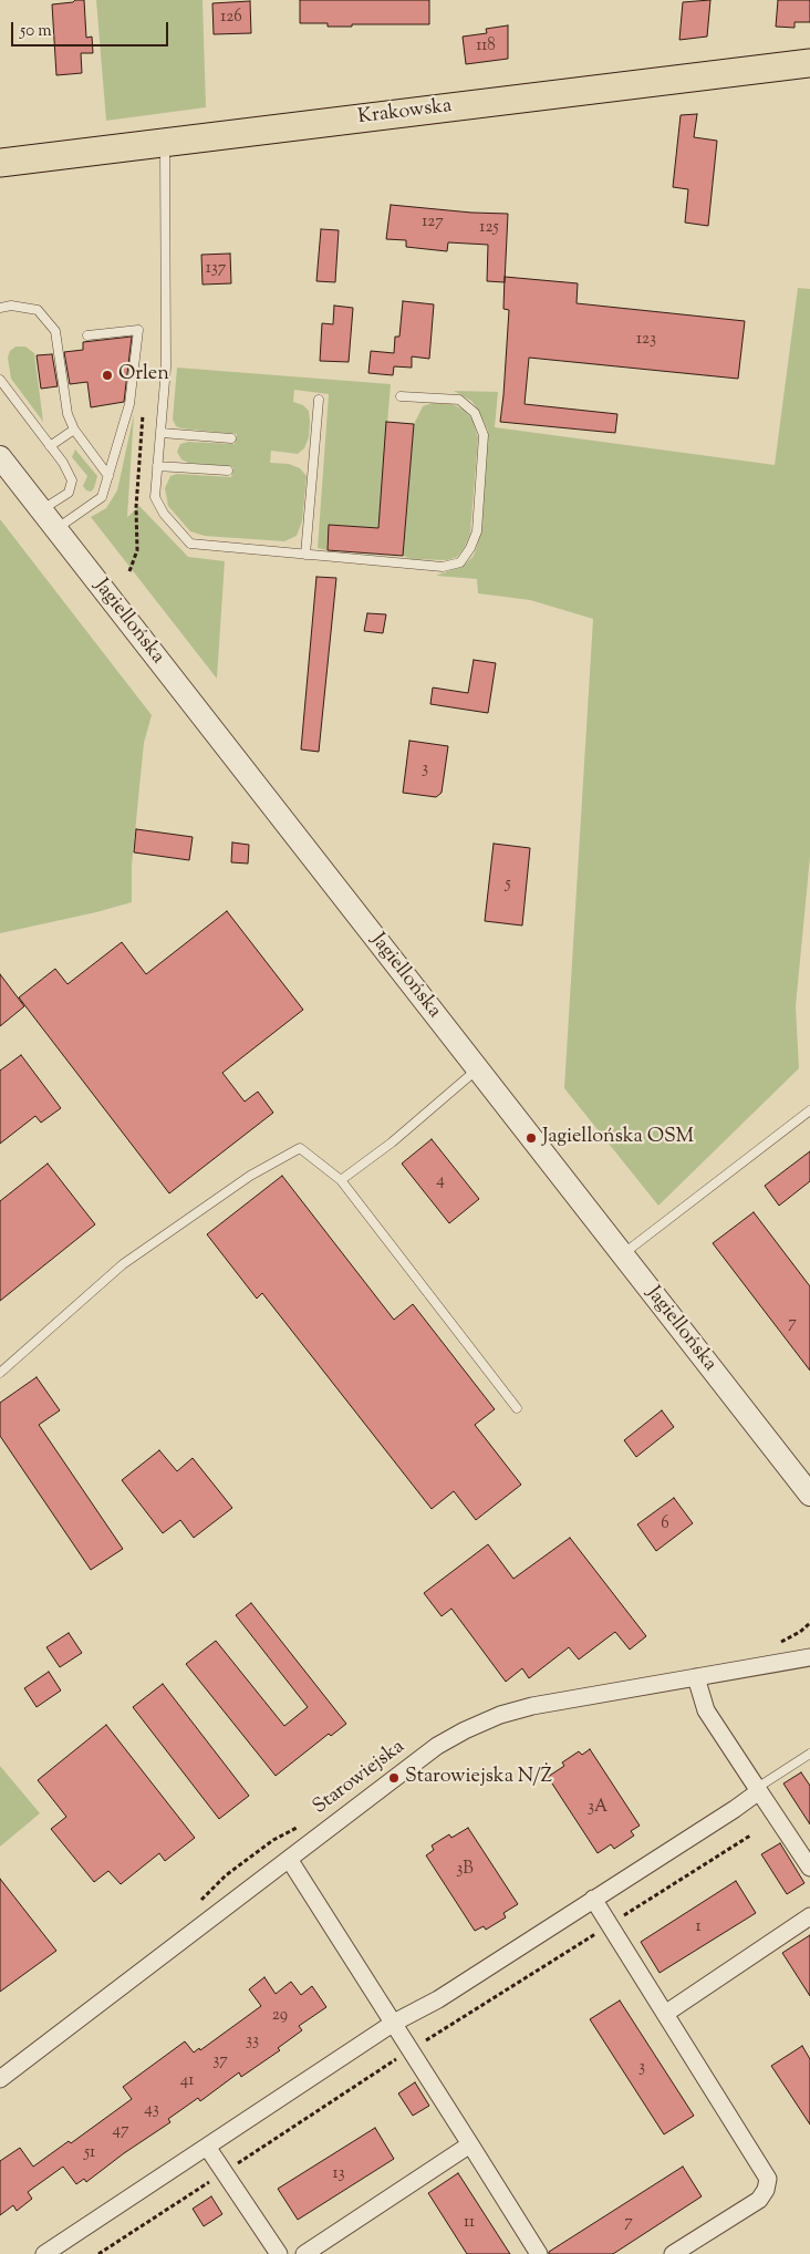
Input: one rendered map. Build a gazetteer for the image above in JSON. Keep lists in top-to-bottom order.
{
  "streets": {
    "main road": ["Krakowska"],
    "street": ["Jagiellońska", "Starowiejska"]
  },
  "places": ["Orlen", "Jagiellońska OSM", "Starowiejska N/Ż"],
  "house_numbers": [
    "126",
    "118",
    "127",
    "125",
    "137",
    "123",
    "3",
    "5",
    "4",
    "7",
    "6",
    "3A",
    "3B",
    "1",
    "29",
    "33",
    "37",
    "3",
    "41",
    "43",
    "47",
    "51",
    "13",
    "11",
    "7"
  ],
  "scale_bar": "50 m"
}
